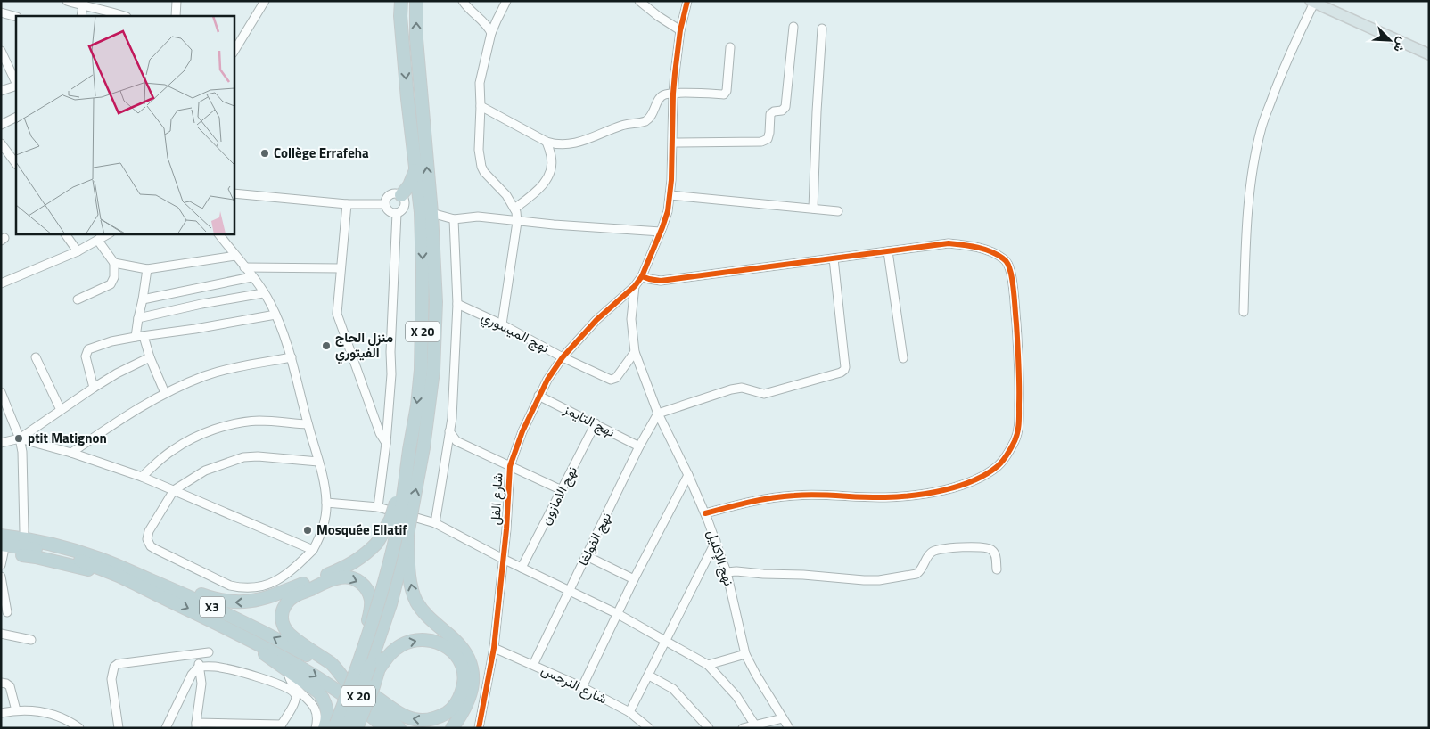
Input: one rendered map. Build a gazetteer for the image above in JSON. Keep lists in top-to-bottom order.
{
  "streets": {
    "highway": ["X 20", "X3"],
    "street": [
      "نهج الميسوري",
      "نهج التايمز",
      "نهج الامازون",
      "شارع الفل",
      "نهج الفولغا",
      "نهج الإكليل",
      "شارع النرجس"
    ]
  },
  "crossings": [
    ["نهج الميسوري", "شارع الفل"],
    ["نهج الميسوري", "نهج الإكليل"],
    ["نهج التايمز", "نهج الامازون"],
    ["نهج التايمز", "شارع الفل"],
    ["نهج التايمز", "نهج الفولغا"],
    ["شارع الفل", "نهج الإكليل"],
    ["شارع الفل", "شارع النرجس"],
    ["نهج الفولغا", "نهج الإكليل"],
    ["نهج الفولغا", "شارع النرجس"]
  ],
  "places": [
    "Collège Errafeha",
    "منزل الحاج الفيتوري",
    "ptit Matignon",
    "Mosquée Ellatif"
  ],
  "north": "bottom right"
}
